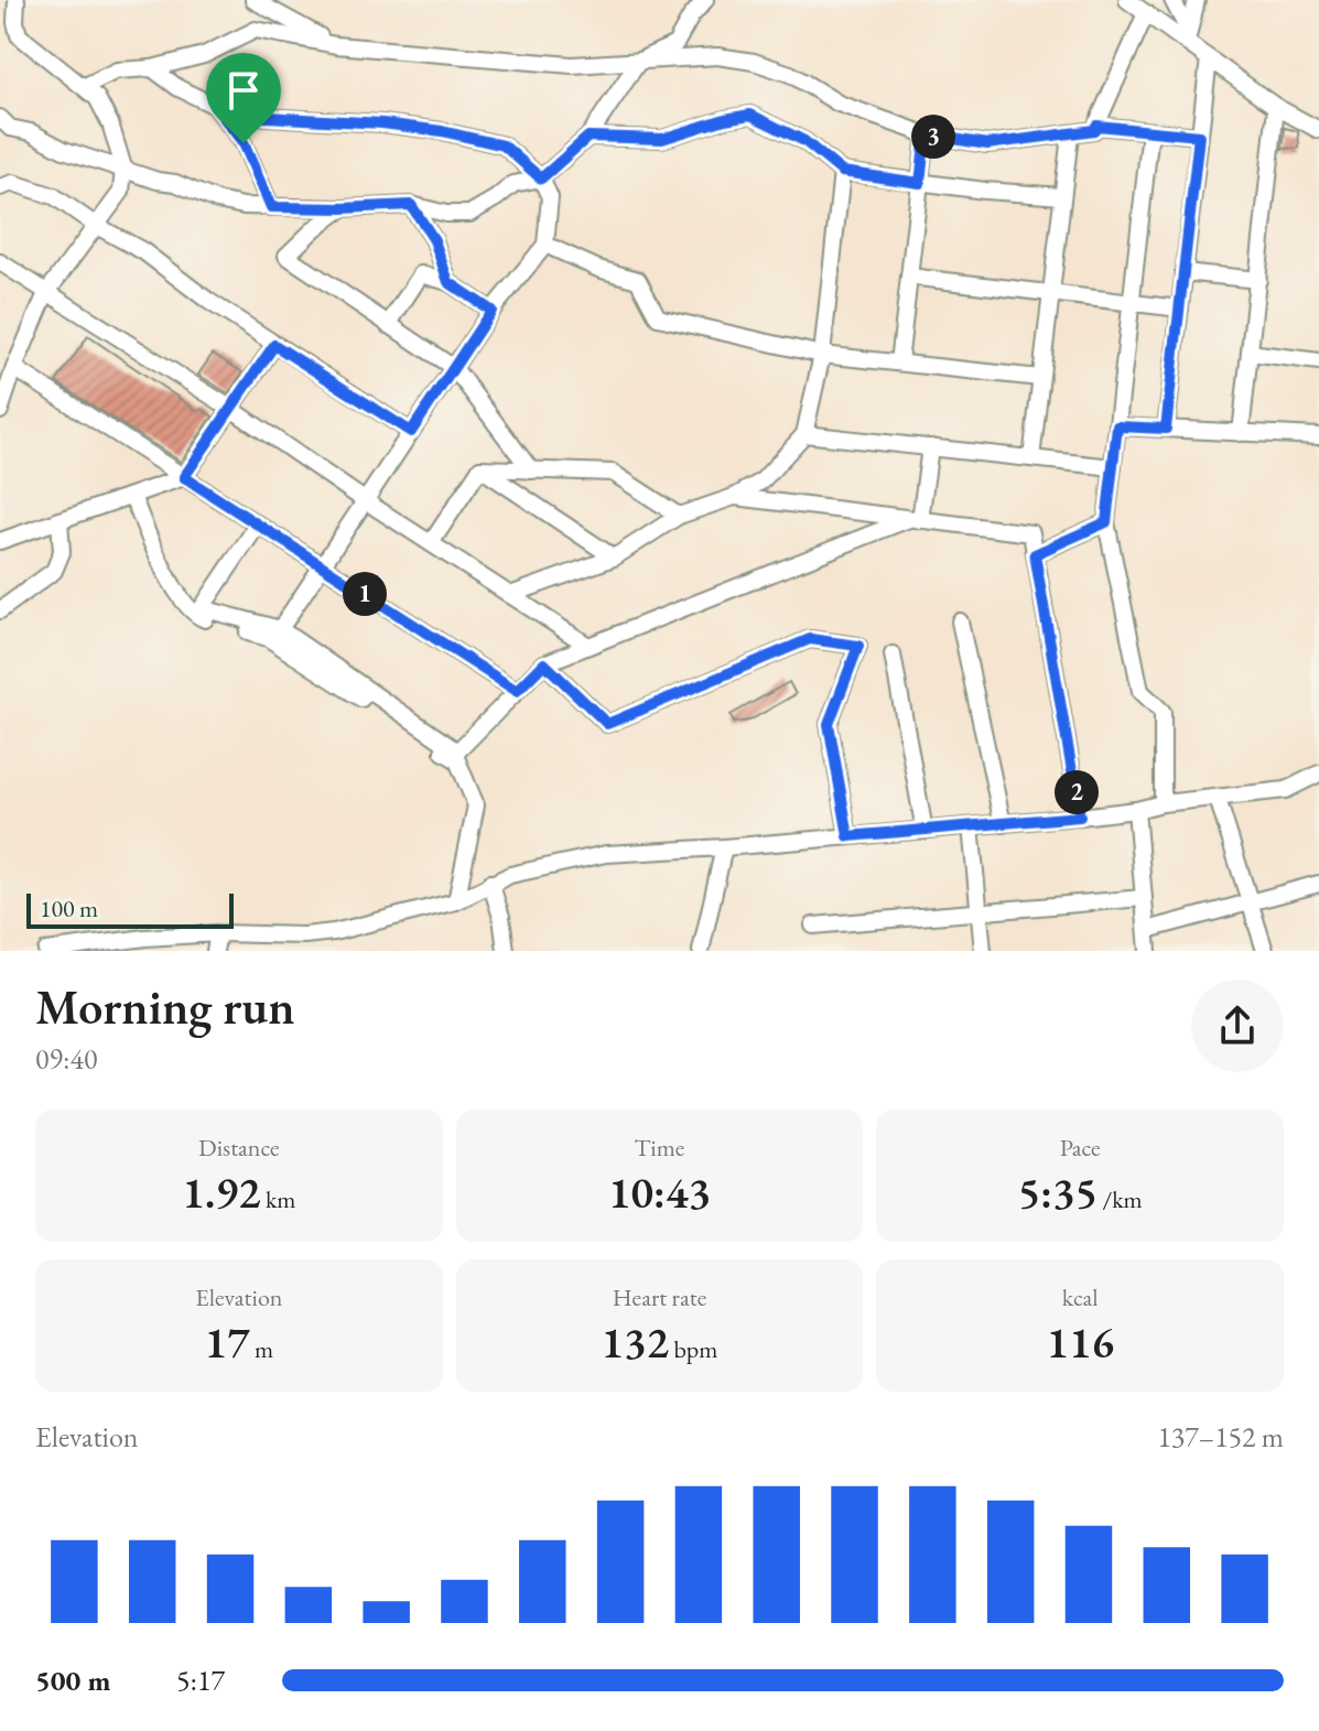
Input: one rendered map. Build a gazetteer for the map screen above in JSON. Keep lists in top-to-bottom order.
{
  "scale_bar": "100 m",
  "page": {
    "pins": ["3", "1", "2"],
    "scale": "100 m",
    "heading": ["Morning run", "09:40"],
    "stats": [
      ["Distance", "1.92 km"],
      ["Time", "10:43"],
      ["Pace", "5:35 /km"],
      ["Elevation", "17 m"],
      ["Heart rate", "132 bpm"],
      ["kcal", "116"]
    ],
    "chart": ["Elevation", "137–152 m"],
    "list": [
      {
        "name": "500 m",
        "note": "5:17"
      }
    ]
  }
}
